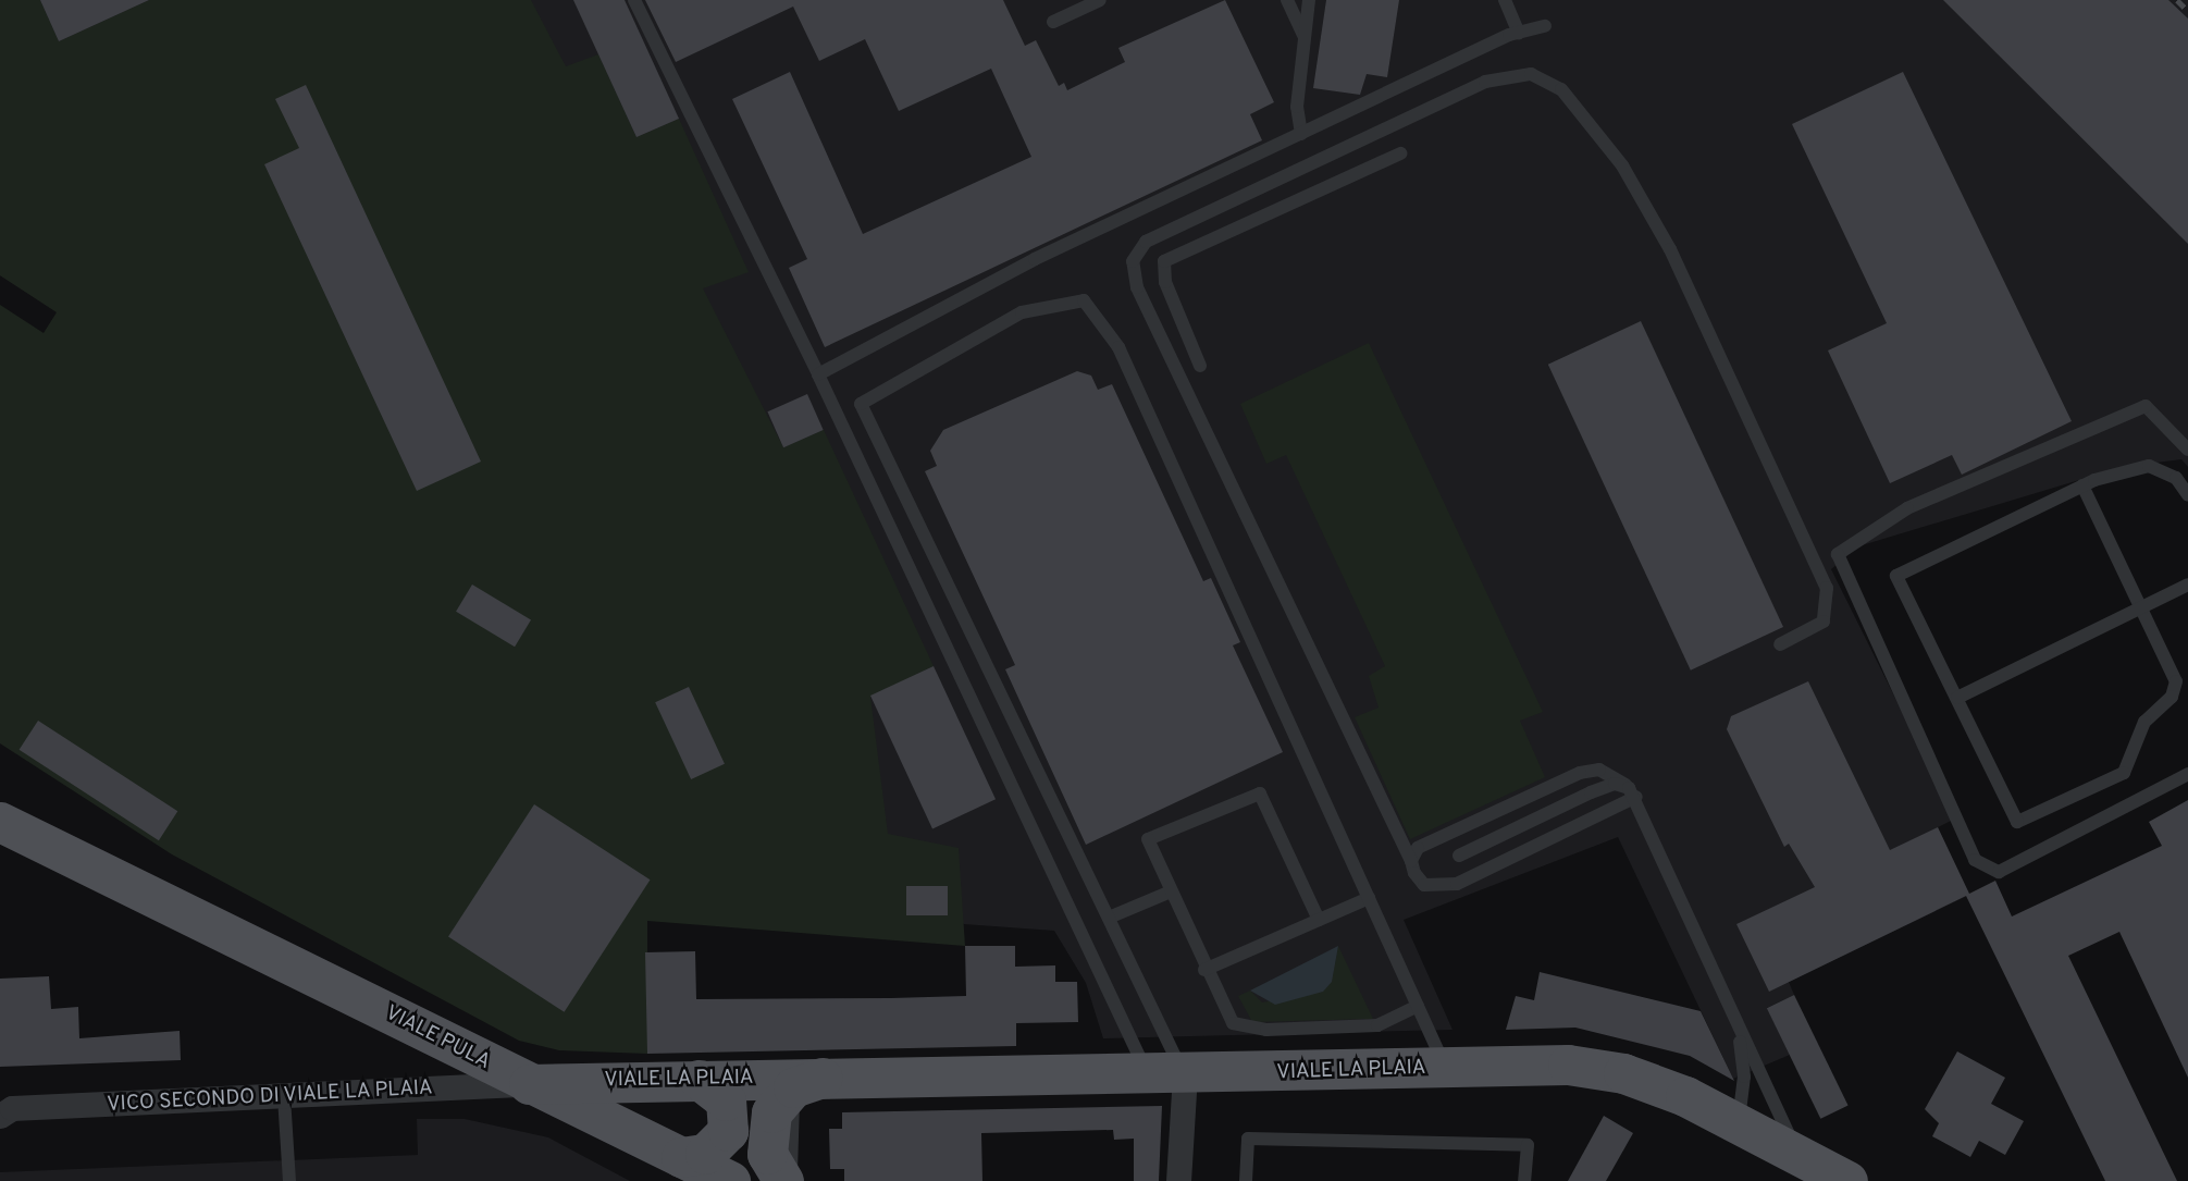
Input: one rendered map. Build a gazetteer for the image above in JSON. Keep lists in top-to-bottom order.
{
  "streets": {
    "main road": ["VIALE PULA", "VIALE LA PLAIA"],
    "street": ["VICO SECONDO DI VIALE LA PLAIA"]
  },
  "crossings": [
    ["VIALE PULA", "VIALE LA PLAIA"],
    ["VIALE PULA", "VICO SECONDO DI VIALE LA PLAIA"],
    ["VIALE LA PLAIA", "VICO SECONDO DI VIALE LA PLAIA"]
  ]
}
